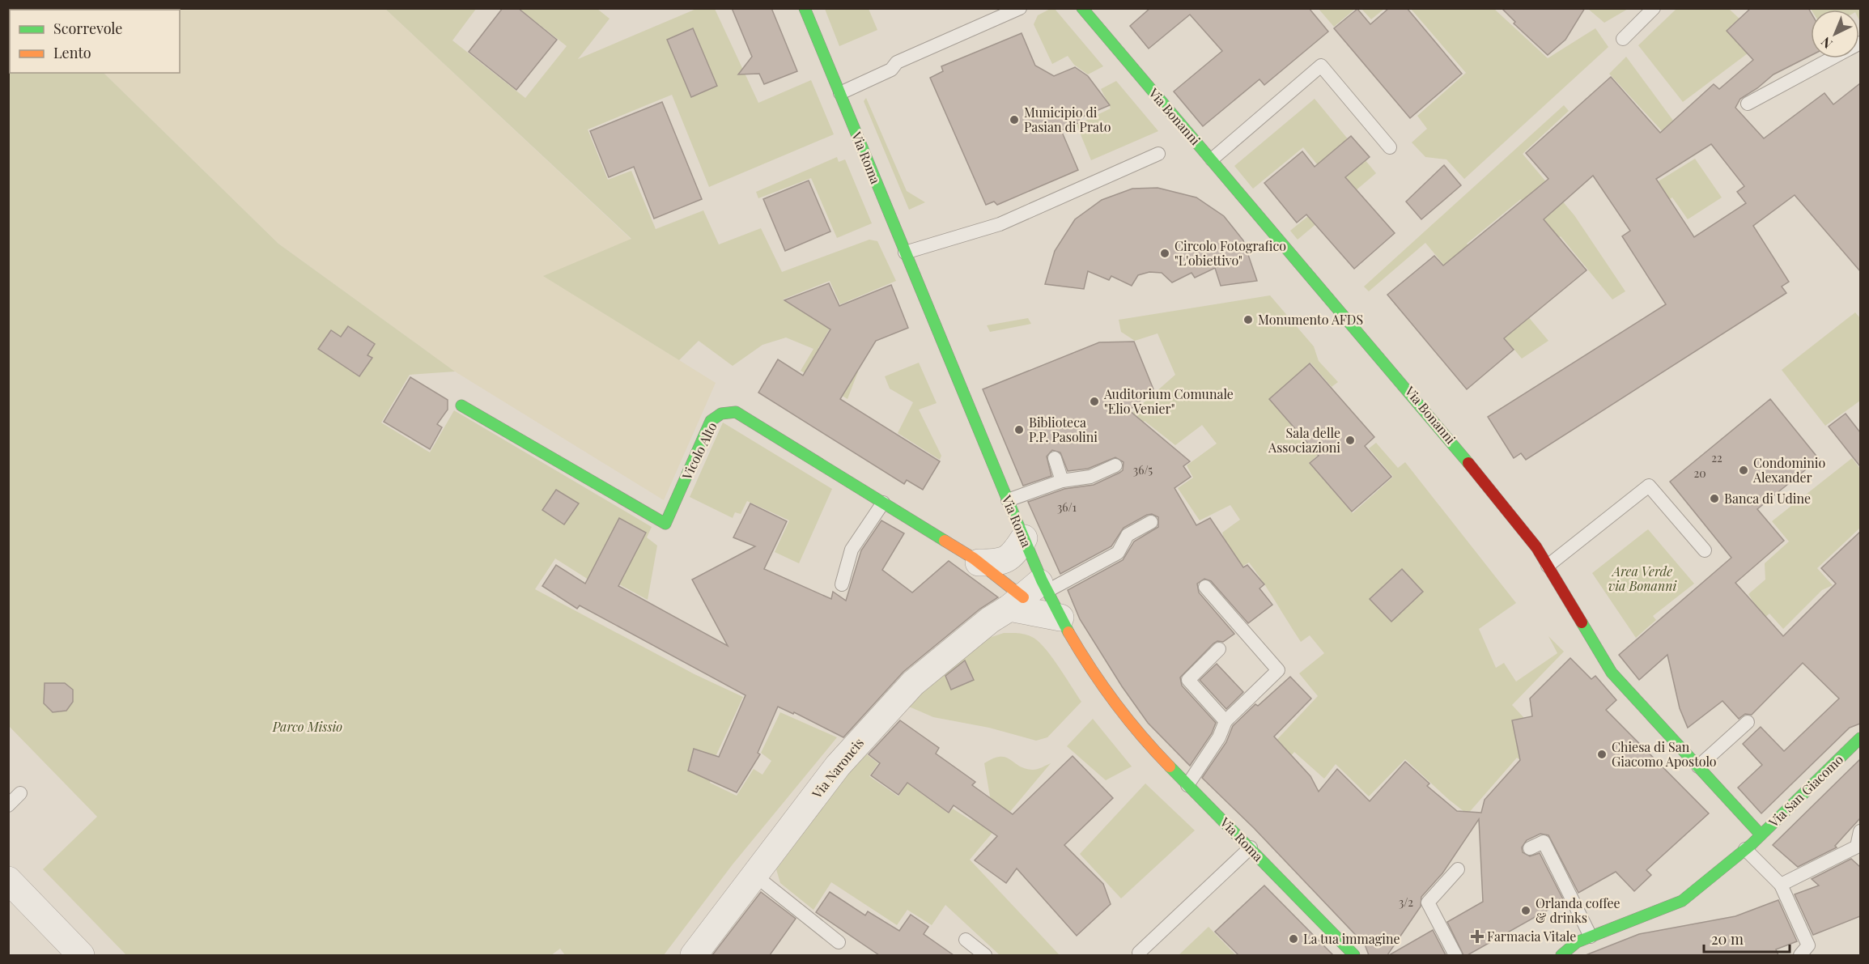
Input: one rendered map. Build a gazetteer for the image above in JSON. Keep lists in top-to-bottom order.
{
  "streets": {
    "street": [
      "Via Bonanni",
      "Via Roma",
      "Vicolo Alto",
      "Via Naroncis",
      "Via San Giacomo"
    ]
  },
  "crossings": [
    ["Via Bonanni", "Via San Giacomo"],
    ["Via Roma", "Vicolo Alto"],
    ["Via Roma", "Via Naroncis"],
    ["Vicolo Alto", "Via Naroncis"]
  ],
  "parks": ["Area Verde via Bonanni", "Parco Missio"],
  "places": {
    "other": [
      "Municipio di Pasian di Prato",
      "Circolo Fotografico \"L'obiettivo\"",
      "Monumento AFDS",
      "Auditorium Comunale \"Elio Venier\"",
      "Biblioteca P.P. Pasolini",
      "Sala delle Associazioni",
      "Condominio Alexander",
      "Banca di Udine",
      "Chiesa di San Giacomo Apostolo",
      "Orlanda coffee & drinks",
      "La tua immagine"
    ],
    "health": ["Farmacia Vitale"]
  },
  "house_numbers": [
    "22",
    "36/5",
    "20",
    "36/1",
    "3/2"
  ],
  "legend": ["Scorrevole", "Lento"],
  "scale_bar": "20 m",
  "north": "bottom left"
}
